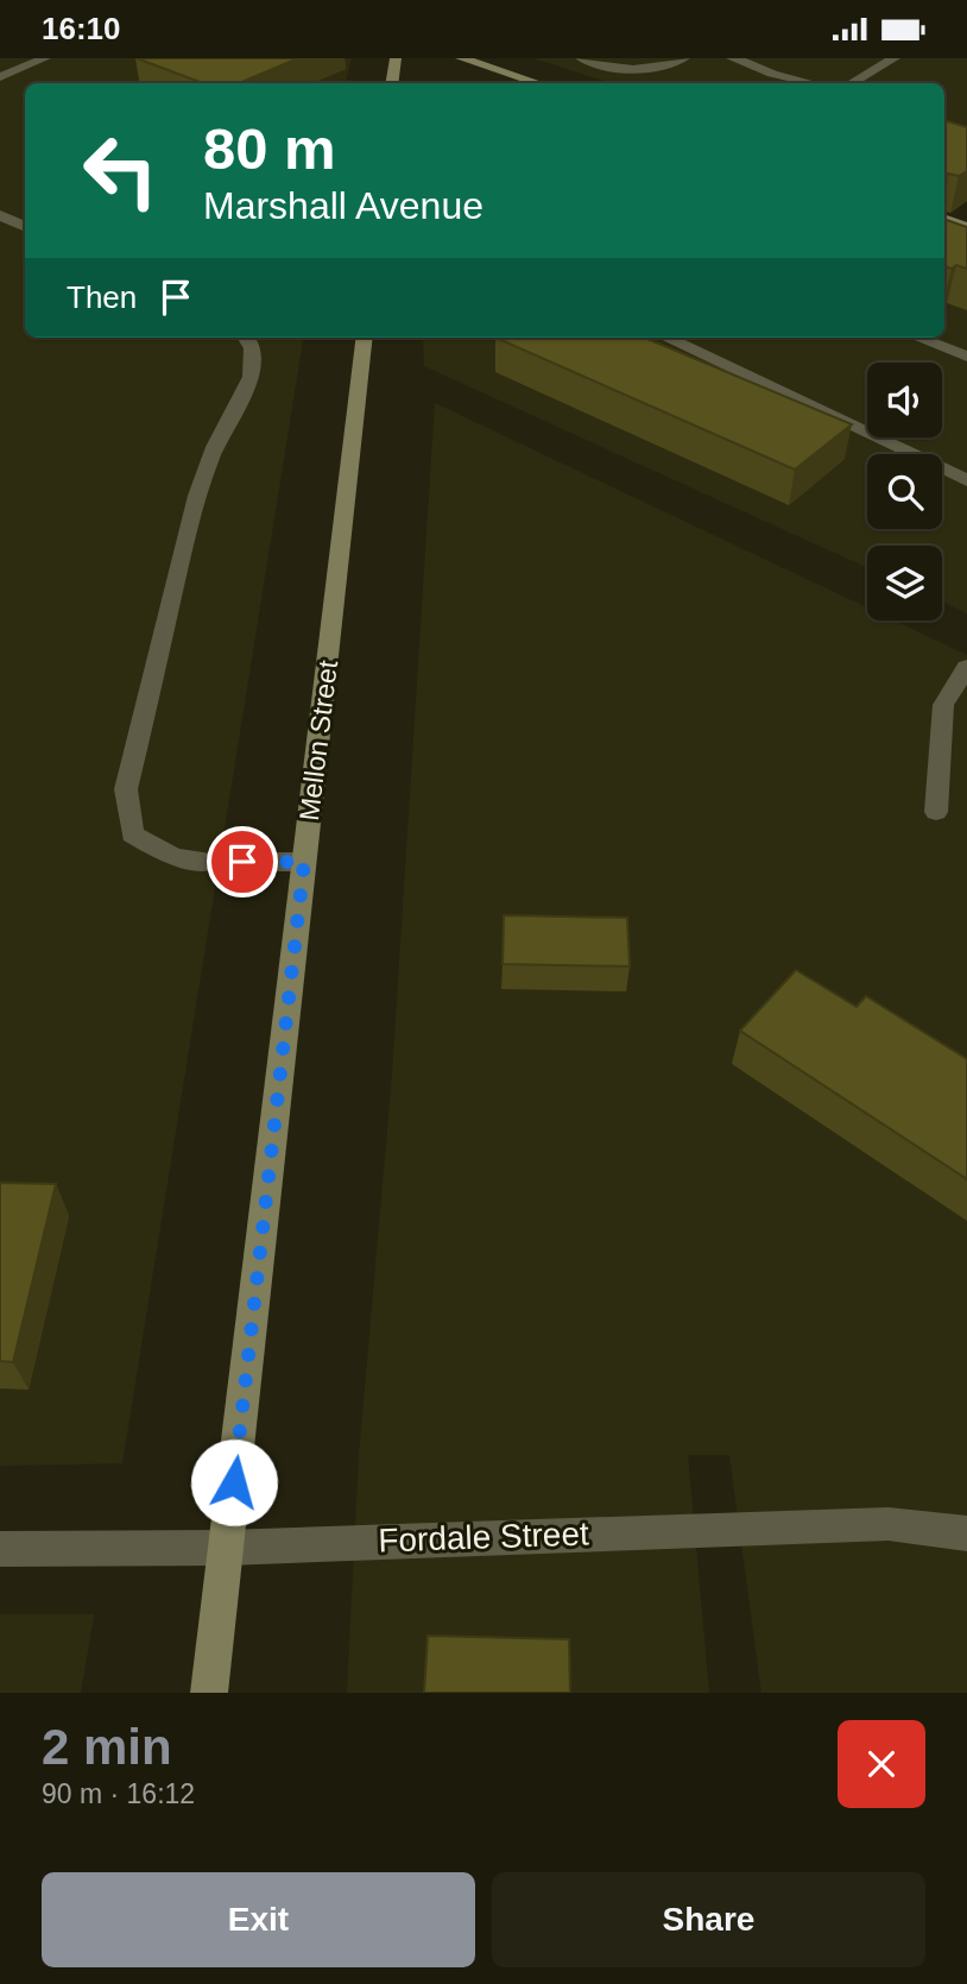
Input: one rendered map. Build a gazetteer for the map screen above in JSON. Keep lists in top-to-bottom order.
{
  "streets": {
    "street": ["Mellon Street", "Fordale Street"]
  },
  "crossings": [
    ["Mellon Street", "Fordale Street"]
  ],
  "page": {
    "status": "16:10",
    "turn": ["80 m", "Marshall Avenue"],
    "then": "Then",
    "heading": ["2 min", "90 m · 16:12"],
    "buttons": ["Exit", "Share"]
  }
}
